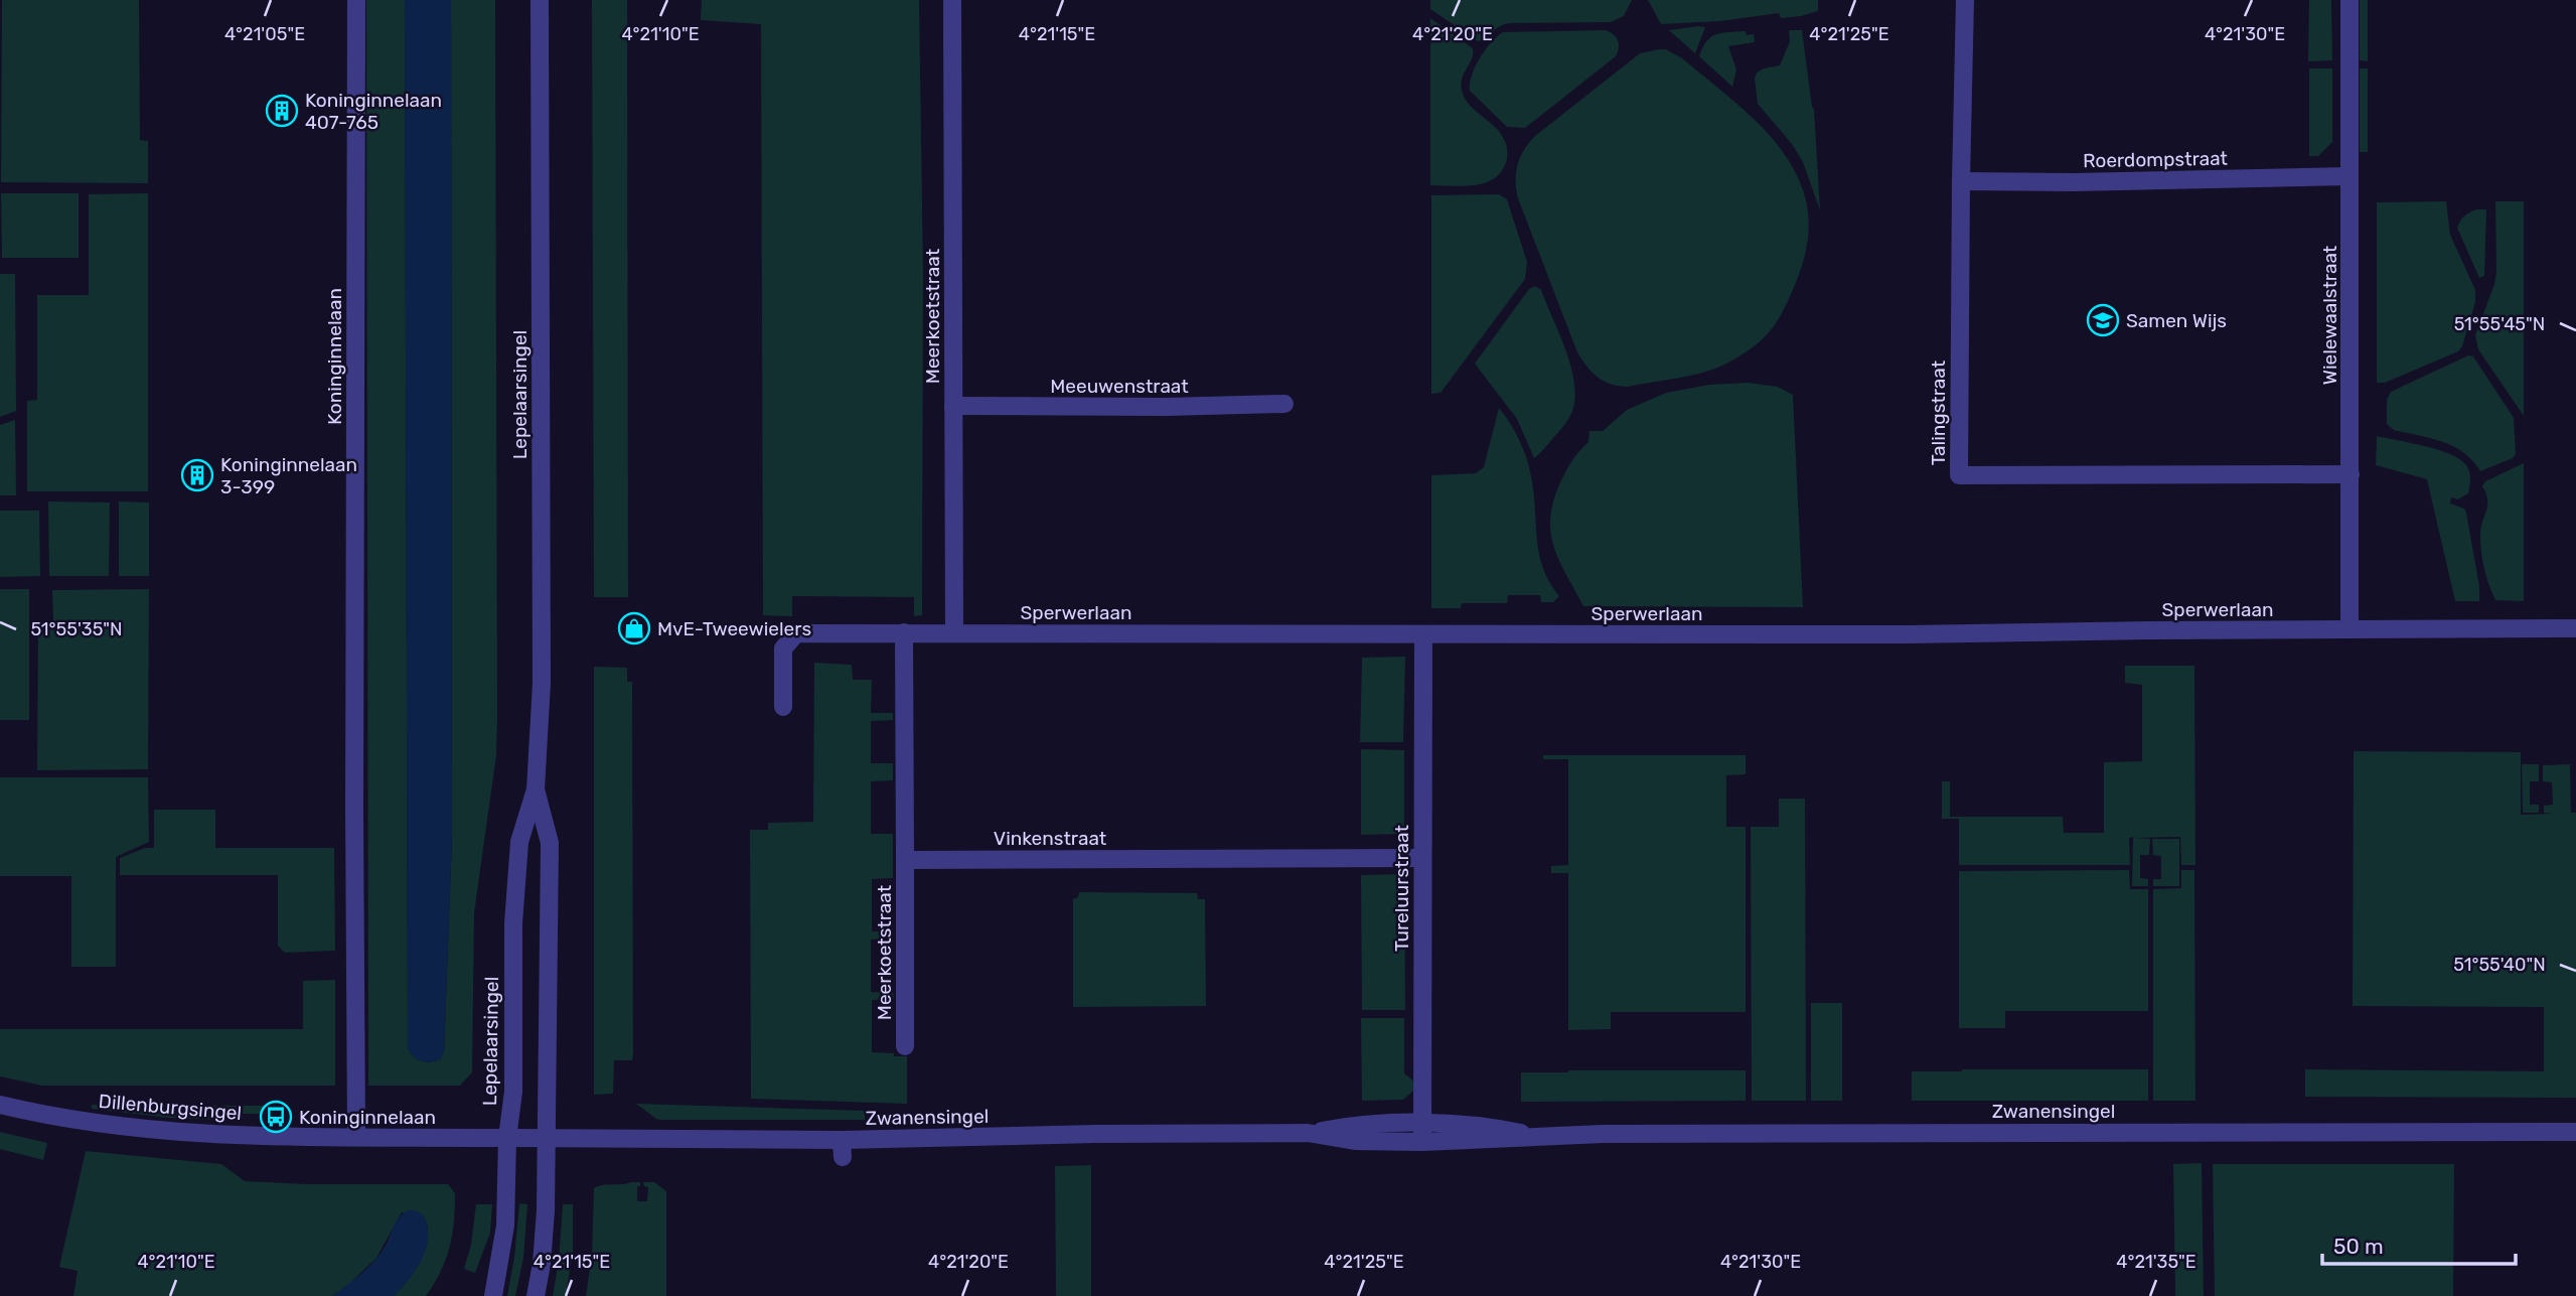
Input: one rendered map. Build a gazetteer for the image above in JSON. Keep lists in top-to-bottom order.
{
  "streets": {
    "street": [
      "Roerdompstraat",
      "Wielewaalstraat",
      "Meerkoetstraat",
      "Koninginnelaan",
      "Meeuwenstraat",
      "Lepelaarsingel",
      "Talingstraat",
      "Sperwerlaan",
      "Vinkenstraat",
      "Tureluurstraat",
      "Dillenburgsingel",
      "Zwanensingel"
    ]
  },
  "crossings": [
    ["Roerdompstraat", "Wielewaalstraat"],
    ["Roerdompstraat", "Talingstraat"],
    ["Wielewaalstraat", "Talingstraat"],
    ["Wielewaalstraat", "Sperwerlaan"],
    ["Meerkoetstraat", "Meeuwenstraat"],
    ["Meerkoetstraat", "Sperwerlaan"],
    ["Meerkoetstraat", "Vinkenstraat"],
    ["Koninginnelaan", "Dillenburgsingel"],
    ["Lepelaarsingel", "Dillenburgsingel"],
    ["Lepelaarsingel", "Zwanensingel"],
    ["Sperwerlaan", "Tureluurstraat"],
    ["Vinkenstraat", "Tureluurstraat"],
    ["Tureluurstraat", "Zwanensingel"],
    ["Dillenburgsingel", "Zwanensingel"]
  ],
  "places": {
    "building": ["Koninginnelaan 407-765", "Koninginnelaan 3-399"],
    "school or university": ["Samen Wijs"],
    "shop": ["MvE-Tweewielers"],
    "bus stop": ["Koninginnelaan"]
  },
  "scale_bar": "50 m",
  "coordinates": [
    "4°21'05\"E",
    "4°21'10\"E",
    "4°21'15\"E",
    "4°21'20\"E",
    "4°21'25\"E",
    "4°21'30\"E",
    "51°55'45\"N",
    "51°55'35\"N",
    "51°55'40\"N",
    "4°21'35\"E"
  ]
}
